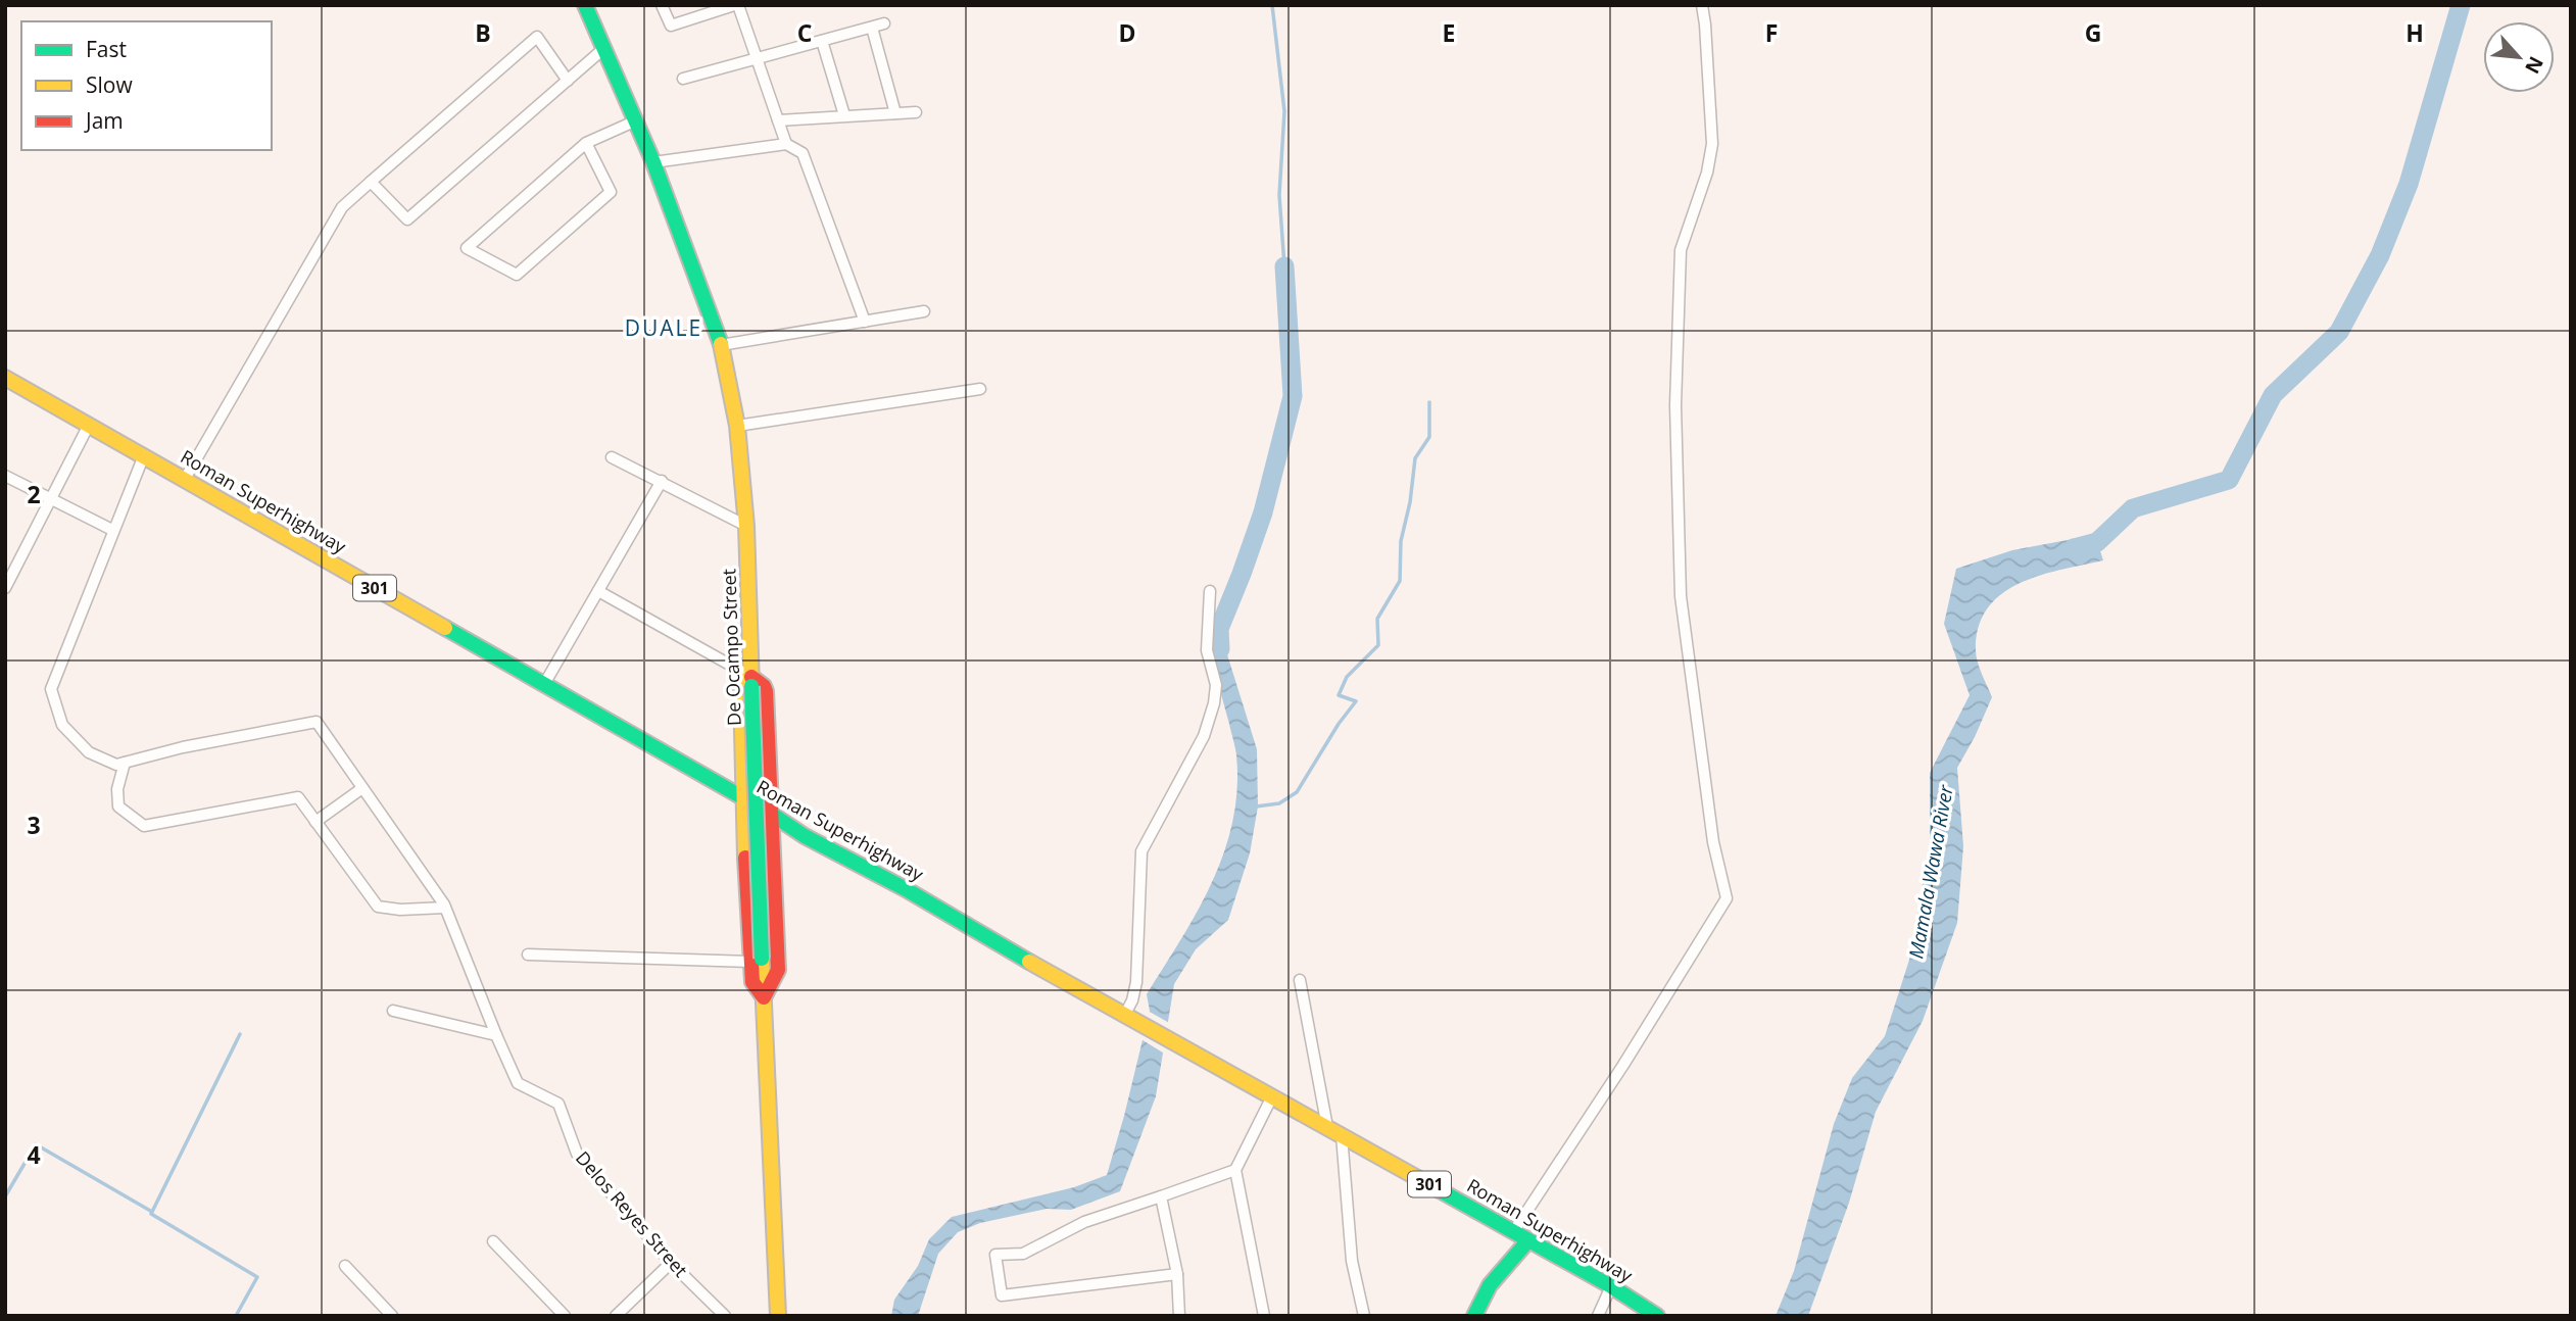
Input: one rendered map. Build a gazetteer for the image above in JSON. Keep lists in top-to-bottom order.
{
  "streets": {
    "main road": ["Roman Superhighway", "301", "De Ocampo Street"],
    "street": ["Delos Reyes Street"]
  },
  "districts": ["DUALE"],
  "water": ["Mamala Wawa River"],
  "legend": ["Fast", "Slow", "Jam"],
  "north": "bottom right",
  "grid": {
    "columns": [
      "B",
      "C",
      "D",
      "E",
      "F",
      "G",
      "H"
    ],
    "rows": ["2", "3", "4"]
  }
}
